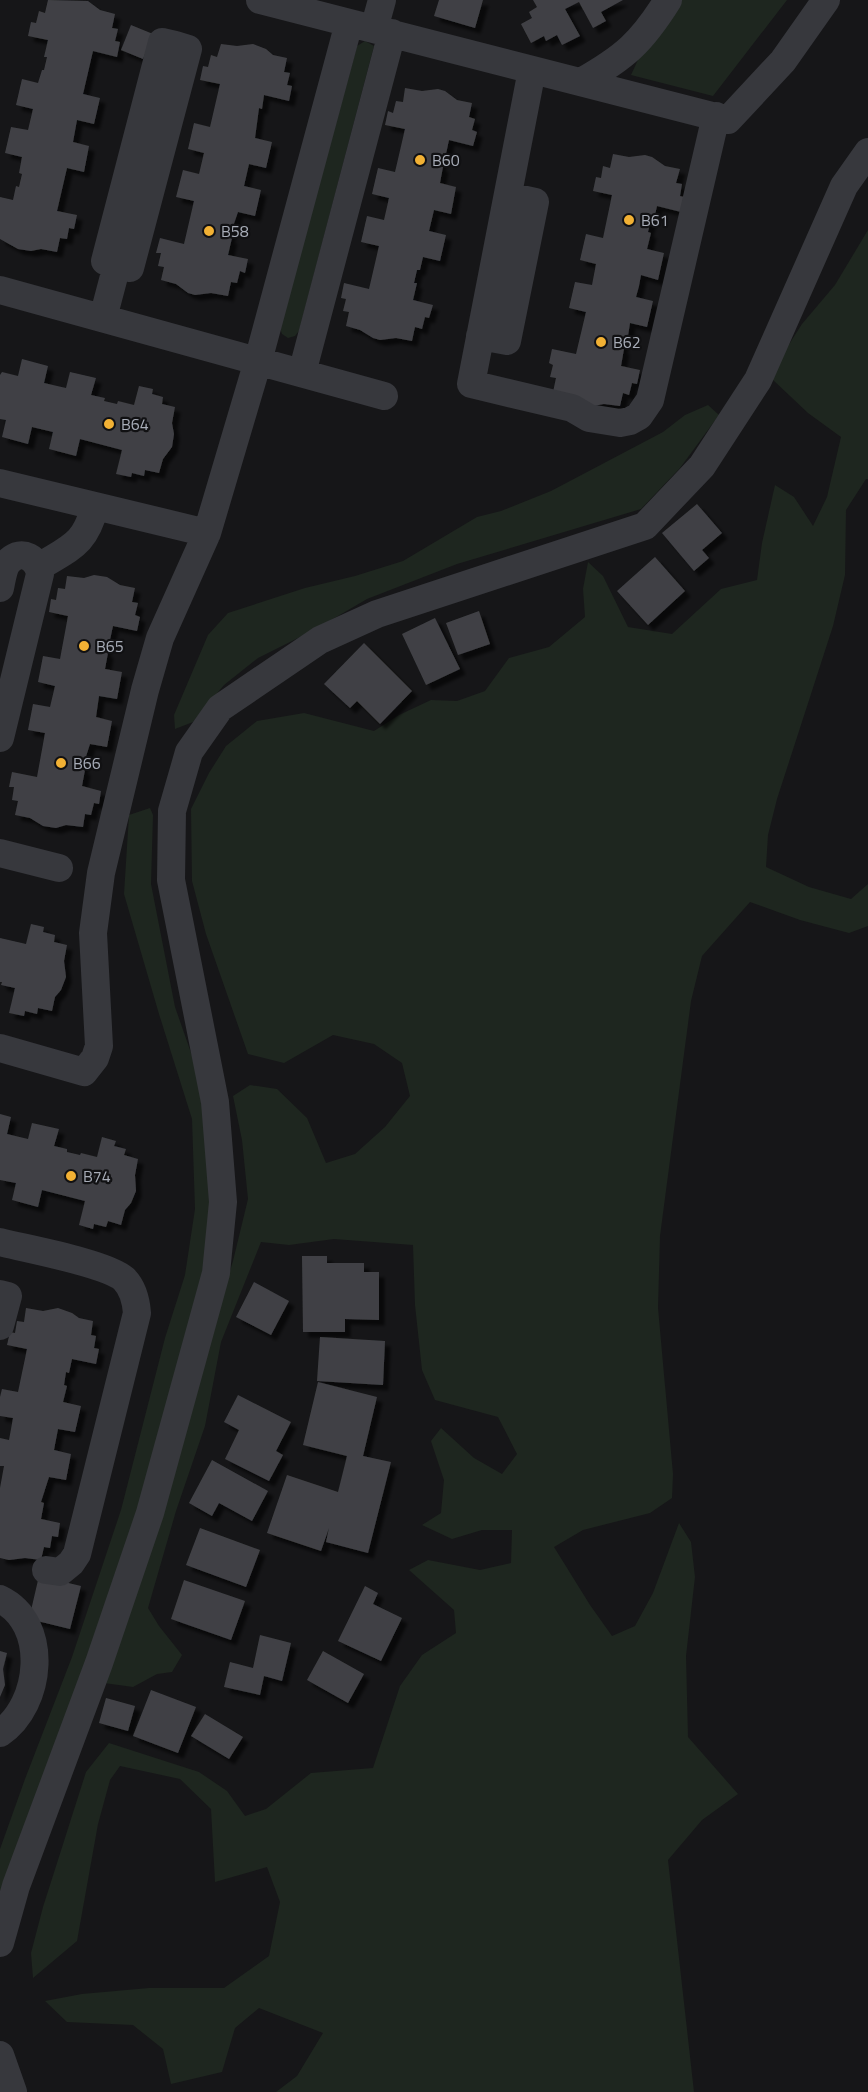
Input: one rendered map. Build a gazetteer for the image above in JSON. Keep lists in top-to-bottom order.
{
  "places": [
    "B60",
    "B61",
    "B58",
    "B62",
    "B64",
    "B65",
    "B66",
    "B74"
  ]
}
